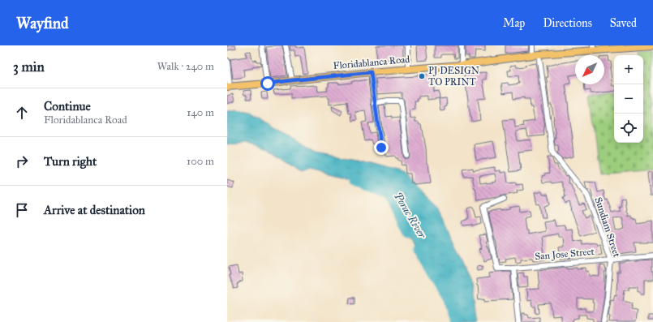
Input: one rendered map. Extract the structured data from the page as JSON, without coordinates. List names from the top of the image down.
{
  "streets": {
    "main road": ["Floridablanca Road"],
    "street": ["Sundiam Street", "San Jose Street"]
  },
  "crossings": [
    ["Floridablanca Road", "Sundiam Street"],
    ["Sundiam Street", "San Jose Street"]
  ],
  "water": ["Porac River"],
  "places": ["PJ DESIGN TO PRINT"],
  "north": "bottom left",
  "page": {
    "header": "Wayfind",
    "nav": ["Map", "Directions", "Saved"],
    "heading": ["3 min", "Walk · 240 m"],
    "map_buttons": ["+", "−"],
    "list": [
      ["Continue", "Floridablanca Road", "140 m"],
      ["Turn right", "100 m"],
      "Arrive at destination"
    ]
  }
}
